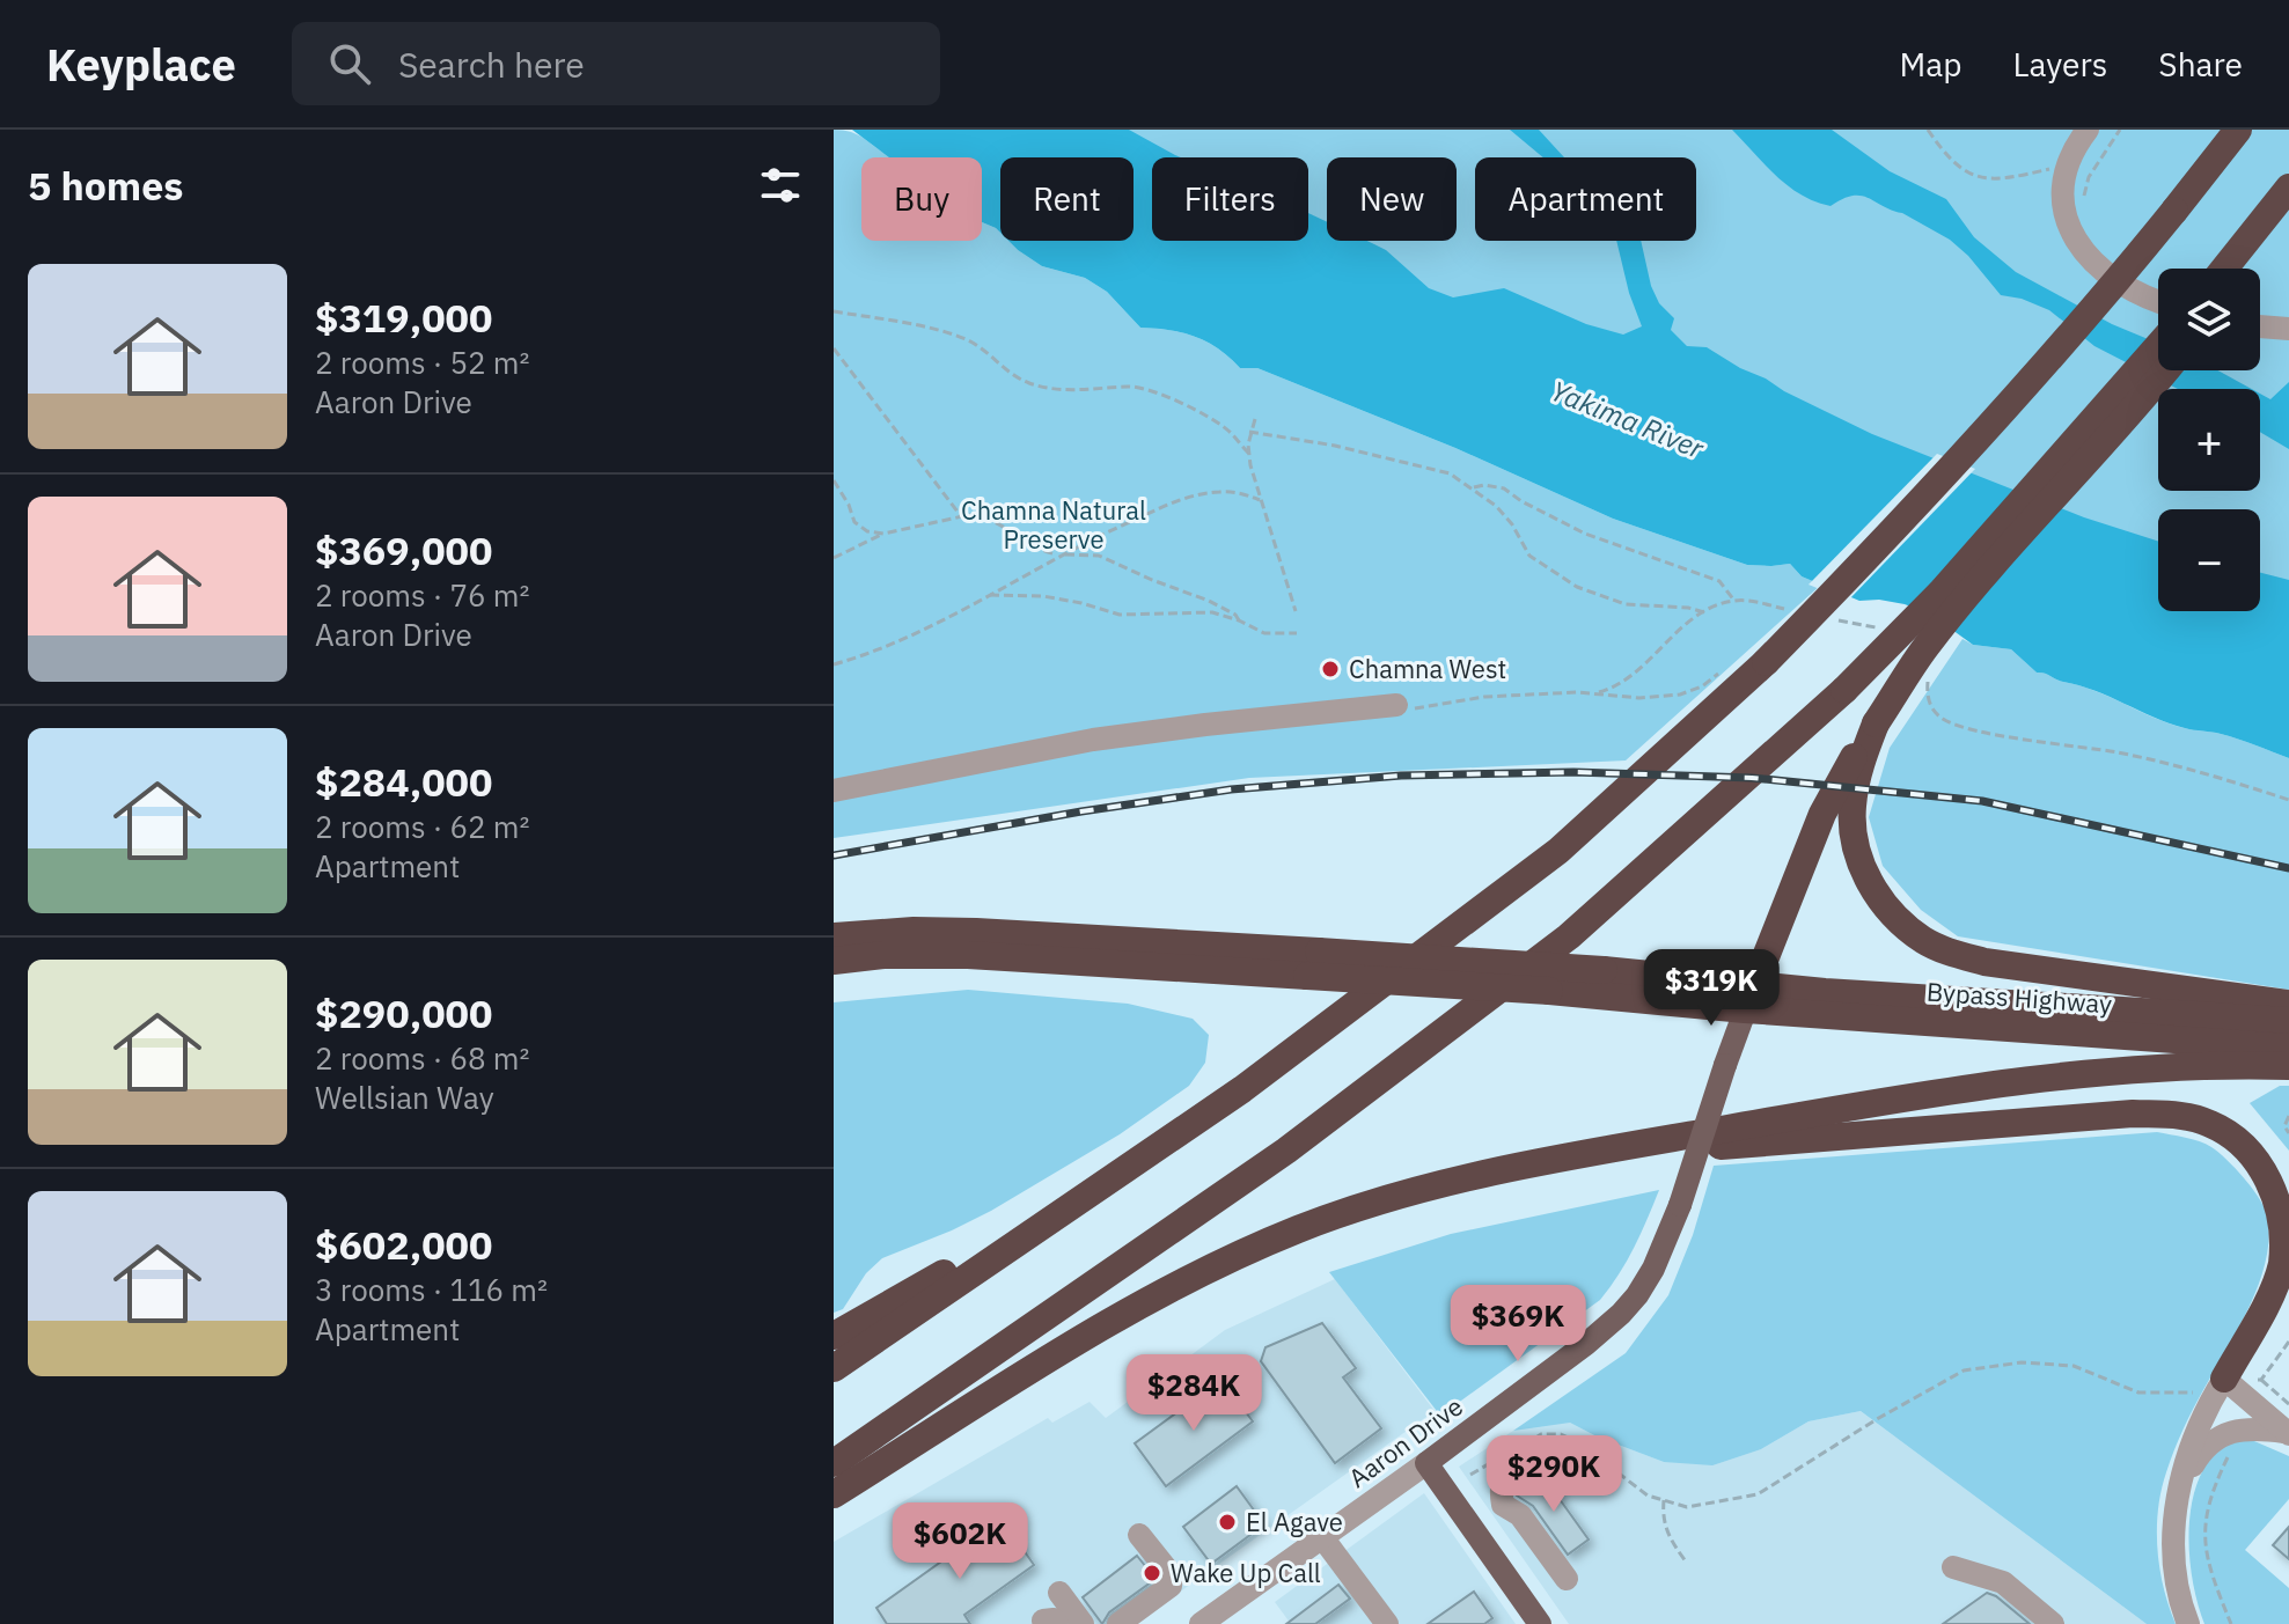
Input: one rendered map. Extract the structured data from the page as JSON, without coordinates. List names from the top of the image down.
{
  "streets": {
    "highway": ["Bypass Highway"],
    "main road": ["Aaron Drive"]
  },
  "crossings": [
    ["Bypass Highway", "Aaron Drive"]
  ],
  "water": ["Yakima River"],
  "parks": ["Chamna Natural Preserve"],
  "places": ["Chamna West", "El Agave", "Wake Up Call"],
  "page": {
    "header": "Keyplace",
    "search": "Search here",
    "nav": ["Map", "Layers", "Share"],
    "heading": "5 homes",
    "chip": [
      "Buy",
      "Rent",
      "Filters",
      "New",
      "Apartment"
    ],
    "list": [
      {
        "name": "$319,000",
        "note": "2 rooms · 52 m² · Aaron Drive"
      },
      {
        "name": "$369,000",
        "note": "2 rooms · 76 m² · Aaron Drive"
      },
      {
        "name": "$284,000",
        "note": "2 rooms · 62 m² · Apartment"
      },
      {
        "name": "$290,000",
        "note": "2 rooms · 68 m² · Wellsian Way"
      },
      {
        "name": "$602,000",
        "note": "3 rooms · 116 m² · Apartment"
      }
    ],
    "map_buttons": ["+", "−"],
    "price": [
      "$319K",
      "$369K",
      "$284K",
      "$290K",
      "$602K"
    ]
  }
}
